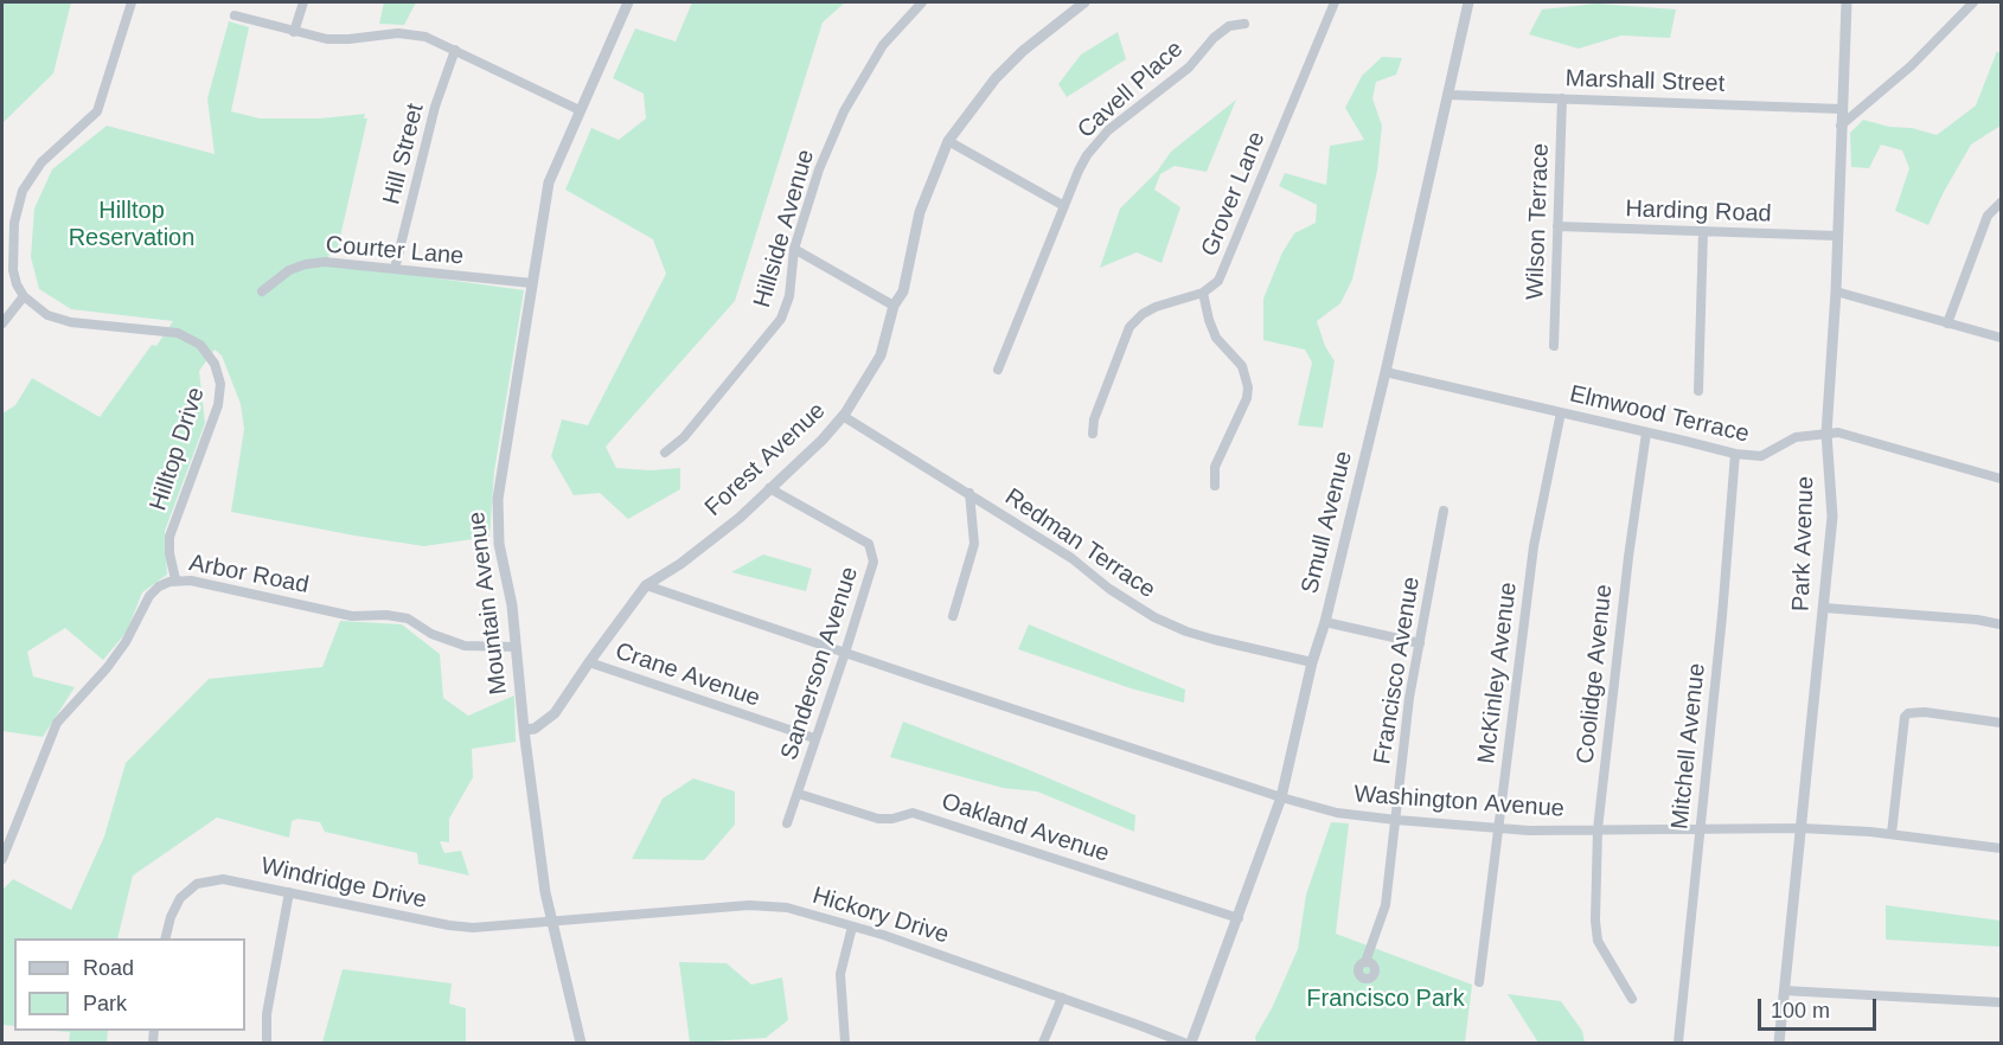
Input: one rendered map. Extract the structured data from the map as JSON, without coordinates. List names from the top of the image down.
{
  "streets": {
    "street": [
      "Marshall Street",
      "Cavell Place",
      "Hill Street",
      "Grover Lane",
      "Harding Road",
      "Wilson Terrace",
      "Hillside Avenue",
      "Courter Lane",
      "Elmwood Terrace",
      "Hilltop Drive",
      "Forest Avenue",
      "Smull Avenue",
      "Redman Terrace",
      "Park Avenue",
      "Arbor Road",
      "Mountain Avenue",
      "Sanderson Avenue",
      "Francisco Avenue",
      "McKinley Avenue",
      "Coolidge Avenue",
      "Crane Avenue",
      "Mitchell Avenue",
      "Washington Avenue",
      "Oakland Avenue",
      "Windridge Drive",
      "Hickory Drive"
    ]
  },
  "crossings": [
    ["Marshall Street", "Wilson Terrace"],
    ["Marshall Street", "Smull Avenue"],
    ["Marshall Street", "Park Avenue"],
    ["Hill Street", "Courter Lane"],
    ["Harding Road", "Wilson Terrace"],
    ["Harding Road", "Park Avenue"],
    ["Courter Lane", "Mountain Avenue"],
    ["Elmwood Terrace", "Smull Avenue"],
    ["Elmwood Terrace", "Park Avenue"],
    ["Elmwood Terrace", "McKinley Avenue"],
    ["Elmwood Terrace", "Coolidge Avenue"],
    ["Elmwood Terrace", "Mitchell Avenue"],
    ["Hilltop Drive", "Arbor Road"],
    ["Forest Avenue", "Redman Terrace"],
    ["Forest Avenue", "Mountain Avenue"],
    ["Forest Avenue", "Sanderson Avenue"],
    ["Forest Avenue", "Crane Avenue"],
    ["Forest Avenue", "Washington Avenue"],
    ["Smull Avenue", "Redman Terrace"],
    ["Smull Avenue", "Washington Avenue"],
    ["Smull Avenue", "Oakland Avenue"],
    ["Park Avenue", "Washington Avenue"],
    ["Arbor Road", "Mountain Avenue"],
    ["Mountain Avenue", "Windridge Drive"],
    ["Mountain Avenue", "Hickory Drive"],
    ["Sanderson Avenue", "Crane Avenue"],
    ["Sanderson Avenue", "Washington Avenue"],
    ["Sanderson Avenue", "Oakland Avenue"],
    ["Francisco Avenue", "Washington Avenue"],
    ["McKinley Avenue", "Washington Avenue"],
    ["Coolidge Avenue", "Washington Avenue"],
    ["Mitchell Avenue", "Washington Avenue"],
    ["Windridge Drive", "Hickory Drive"]
  ],
  "parks": ["Hilltop Reservation", "Francisco Park"],
  "legend": ["Road", "Park"],
  "scale_bar": "100 m"
}
